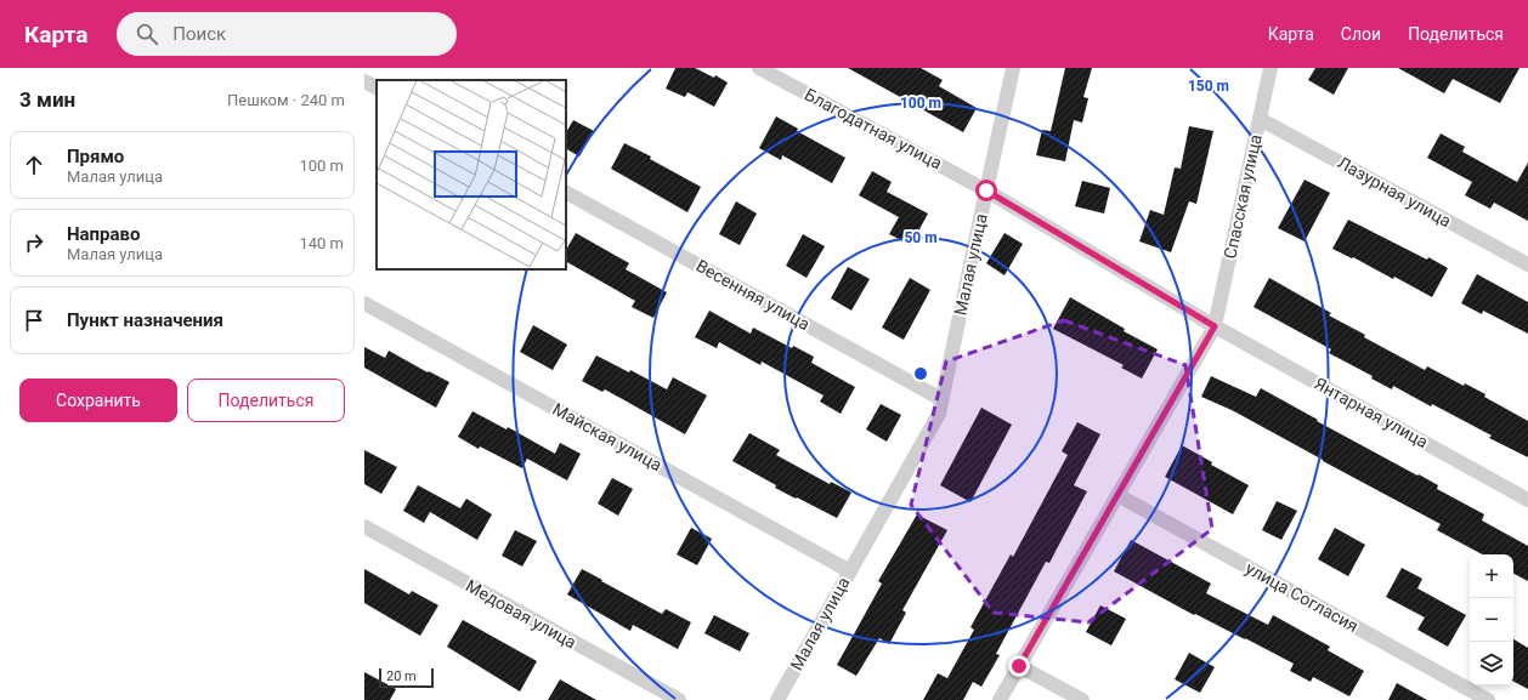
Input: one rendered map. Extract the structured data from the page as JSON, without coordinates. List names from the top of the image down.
{
  "streets": {
    "street": [
      "Благодатная улица",
      "Лазурная улица",
      "Спасская улица",
      "Малая улица",
      "Весенняя улица",
      "Янтарная улица",
      "Майская улица",
      "улица Согласия",
      "Медовая улица"
    ]
  },
  "crossings": [
    ["Благодатная улица", "Малая улица"],
    ["Лазурная улица", "Спасская улица"],
    ["Спасская улица", "Малая улица"],
    ["Спасская улица", "Янтарная улица"],
    ["Малая улица", "Весенняя улица"],
    ["Малая улица", "Янтарная улица"],
    ["Малая улица", "Майская улица"]
  ],
  "scale_bar": "20 m",
  "page": {
    "header": "Карта",
    "search": "Поиск",
    "nav": ["Карта", "Слои", "Поделиться"],
    "heading": ["3 мин", "Пешком · 240 m"],
    "list": [
      ["Прямо", "Малая улица", "100 m"],
      ["Направо", "Малая улица", "140 m"],
      "Пункт назначения"
    ],
    "buttons": ["Сохранить", "Поделиться"],
    "map_buttons": ["+", "−"],
    "scale": "20 m"
  },
  "rings": ["150 m", "100 m", "50 m"]
}
